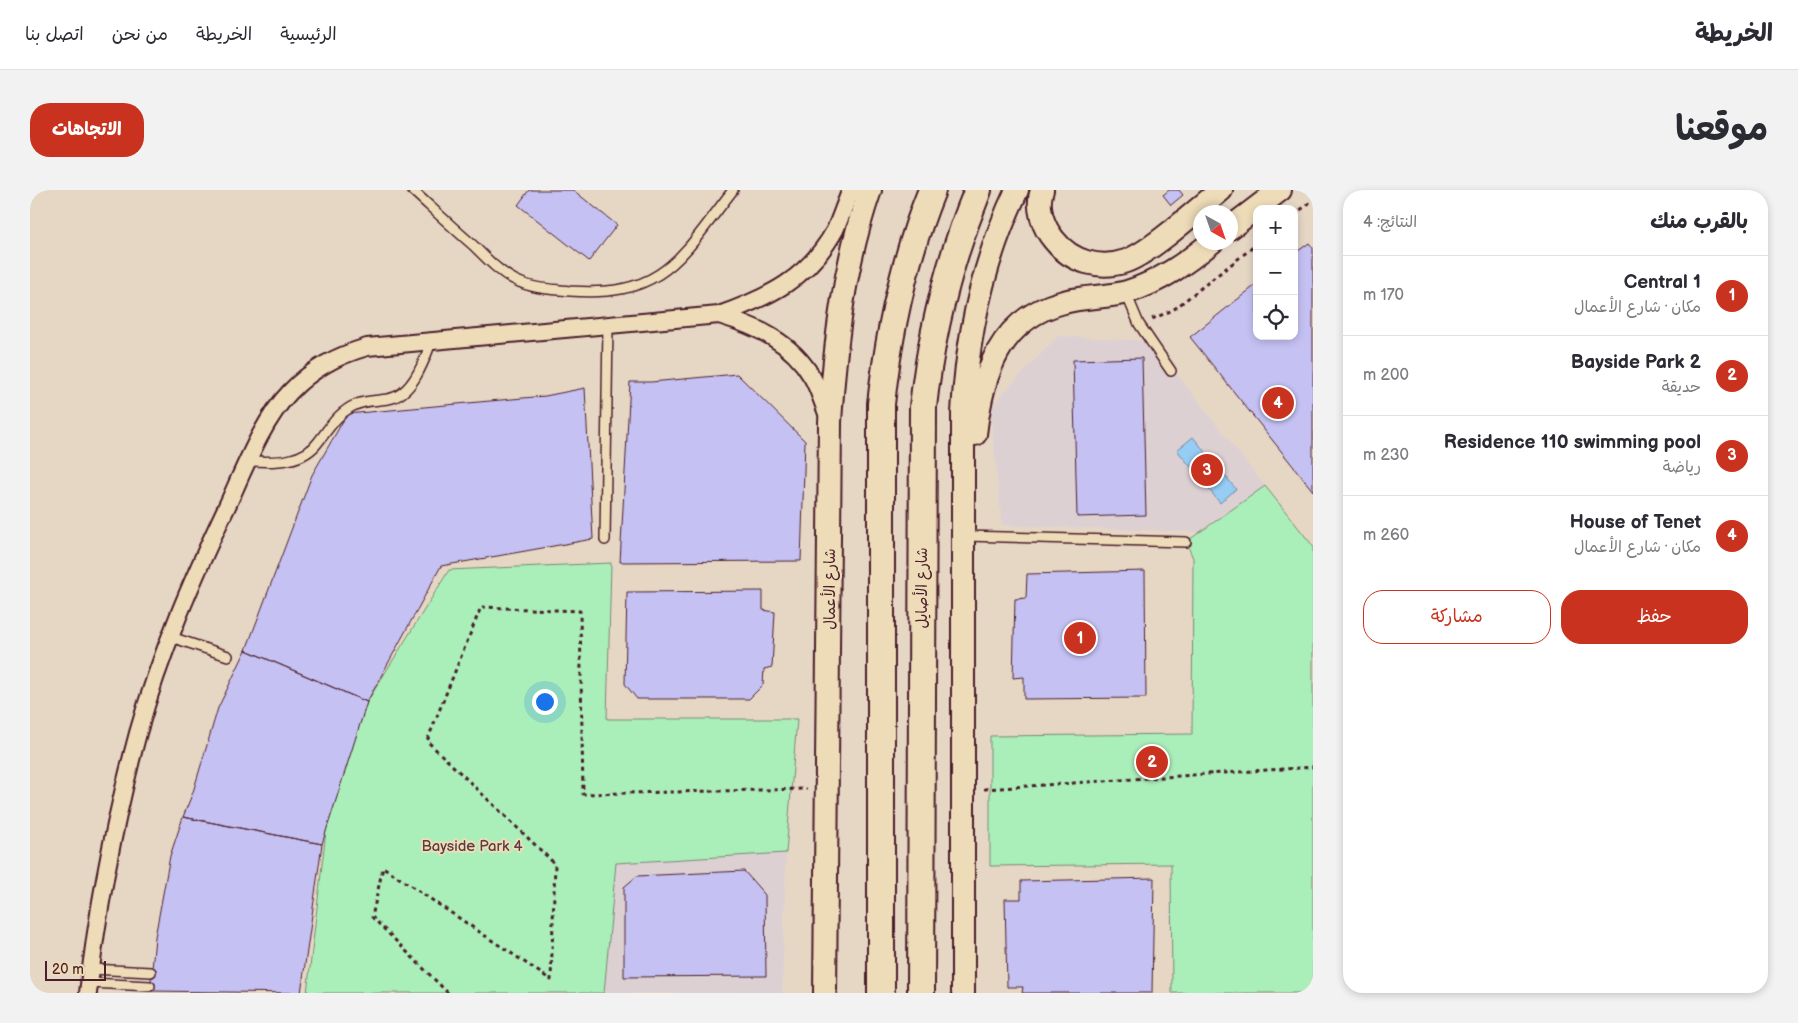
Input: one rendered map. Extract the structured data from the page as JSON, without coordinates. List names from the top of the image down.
{
  "streets": {
    "main road": ["شارع الأصايل"],
    "street": ["شارع الأعمال"]
  },
  "parks": ["Bayside Park 4"],
  "scale_bar": "20 m",
  "north": "bottom right",
  "page": {
    "header": "الخريطة",
    "nav": [
      "الرئيسية",
      "الخريطة",
      "من نحن",
      "اتصل بنا"
    ],
    "title": "موقعنا",
    "buttons": [
      "الاتجاهات",
      ["حفظ", "مشاركة"]
    ],
    "heading": ["بالقرب منك", "النتائج: 4"],
    "map_buttons": ["+", "−"],
    "list": [
      {
        "mark": "1",
        "name": "Central 1",
        "note": "مكان · شارع الأعمال",
        "value": "170 m"
      },
      {
        "mark": "2",
        "name": "Bayside Park 2",
        "note": "حديقة",
        "value": "200 m"
      },
      {
        "mark": "3",
        "name": "Residence 110 swimming pool",
        "note": "رياضة",
        "value": "230 m"
      },
      {
        "mark": "4",
        "name": "House of Tenet",
        "note": "مكان · شارع الأعمال",
        "value": "260 m"
      }
    ],
    "pins": [
      "4",
      "3",
      "1",
      "2"
    ],
    "scale": "20 m"
  }
}
